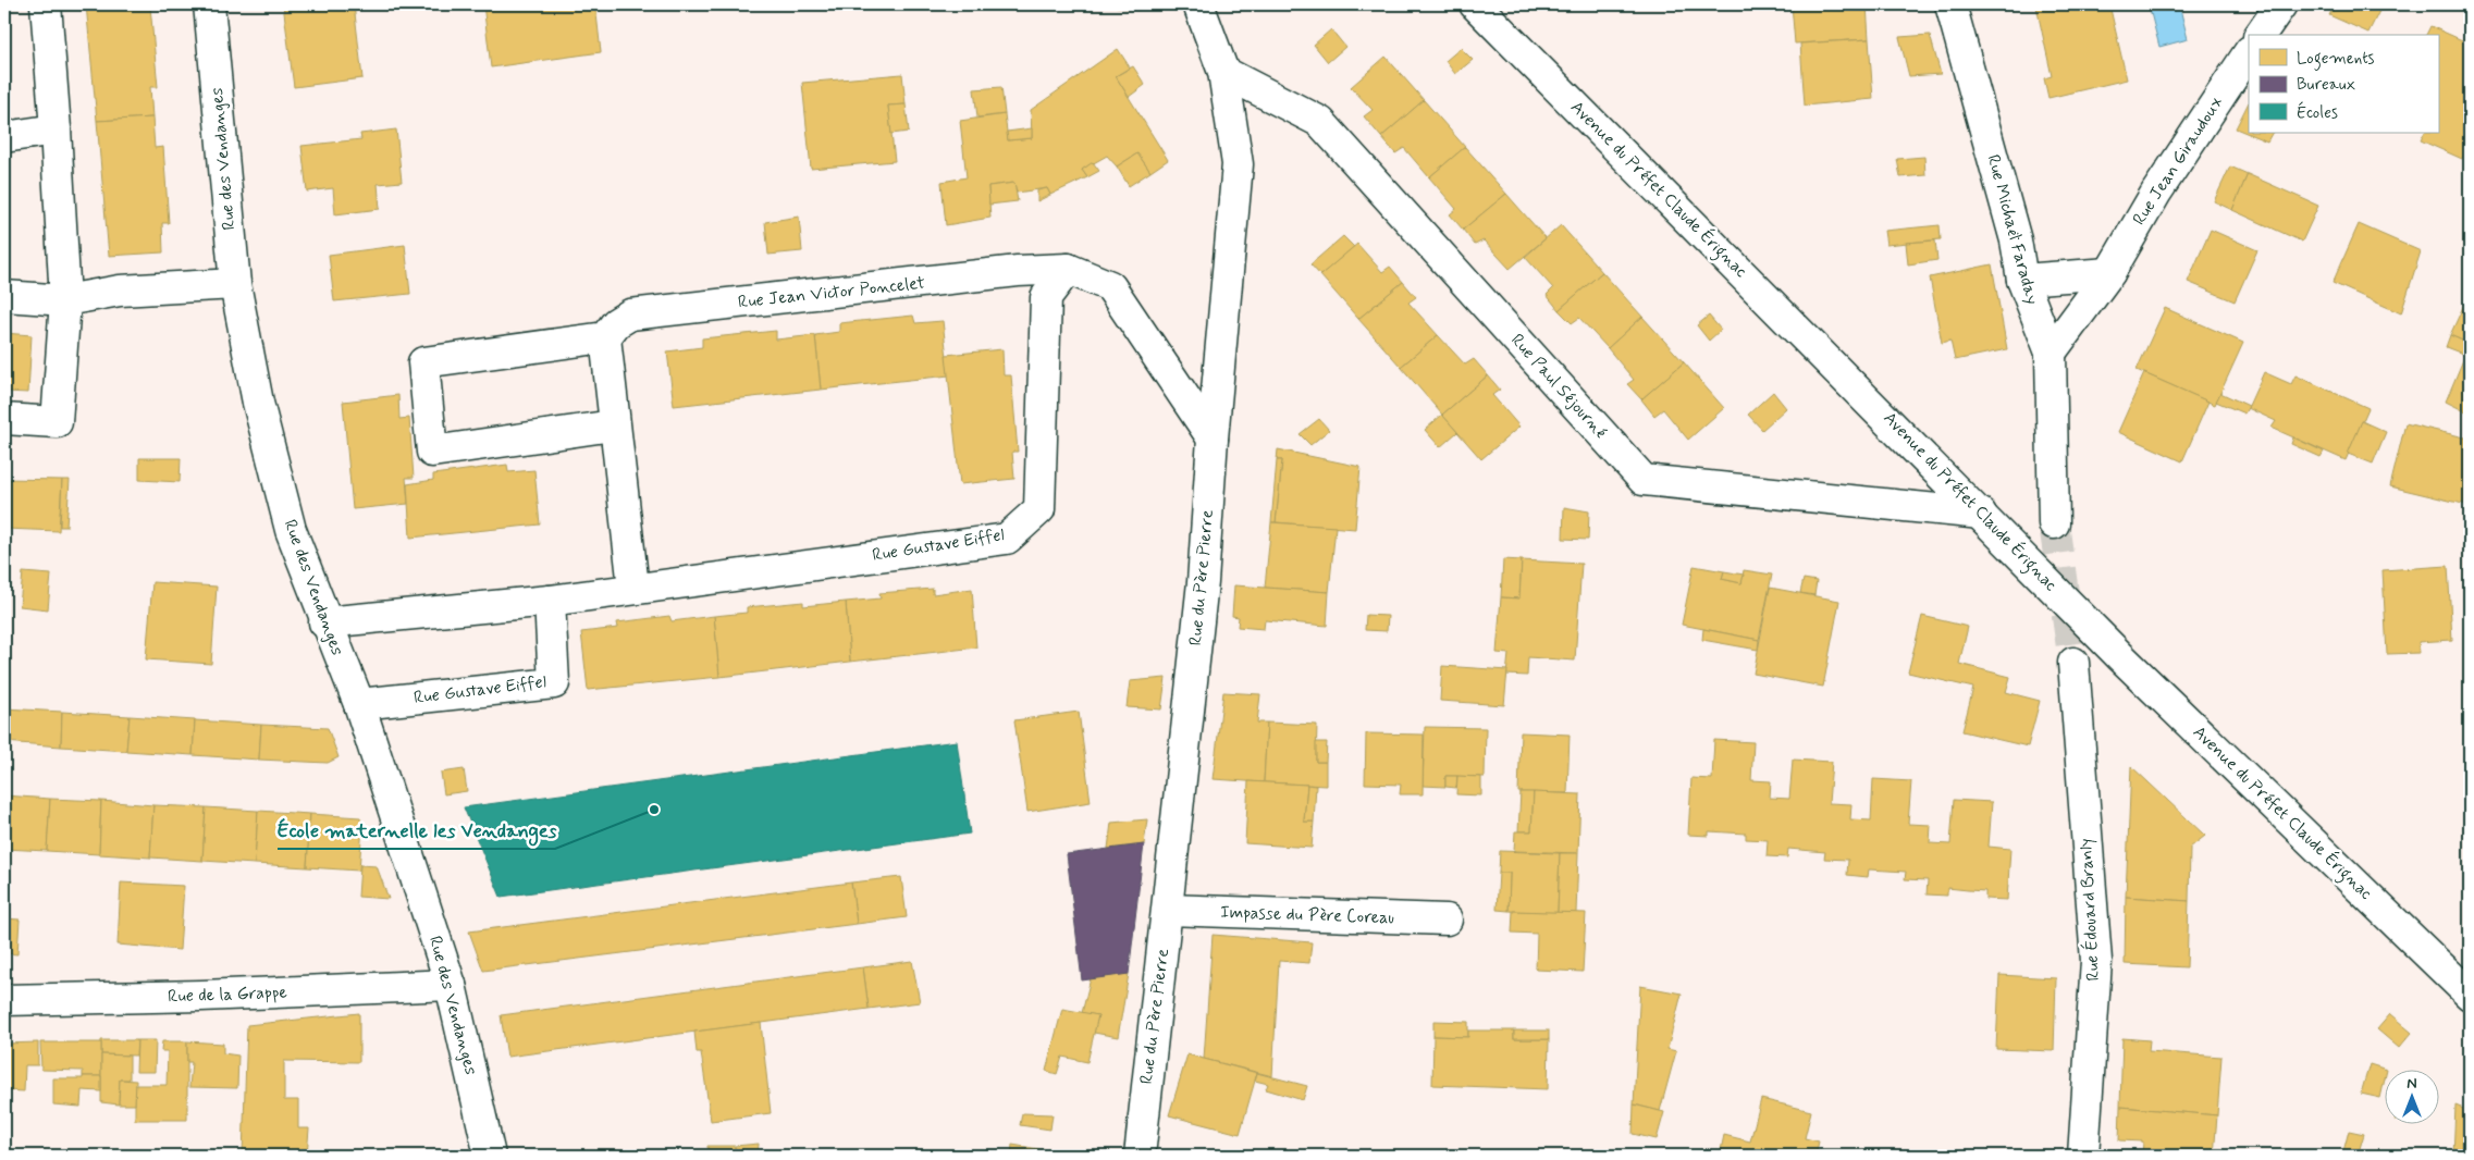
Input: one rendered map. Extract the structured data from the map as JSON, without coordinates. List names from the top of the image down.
{
  "streets": {
    "street": [
      "Rue des Vendanges",
      "Rue Jean Giraudoux",
      "Avenue du Préfet Claude Érignac",
      "Rue Michaël Faraday",
      "Rue Jean Victor Poncelet",
      "Rue Paul Séjourné",
      "Rue Gustave Eiffel",
      "Rue du Père Pierre",
      "Rue Édouard Branly",
      "Impasse du Père Coreau",
      "Rue de la Grappe"
    ]
  },
  "crossings": [
    ["Rue des Vendanges", "Rue Gustave Eiffel"],
    ["Rue des Vendanges", "Rue de la Grappe"],
    ["Rue Jean Giraudoux", "Rue Michaël Faraday"],
    ["Avenue du Préfet Claude Érignac", "Rue Paul Séjourné"],
    ["Rue Jean Victor Poncelet", "Rue Gustave Eiffel"],
    ["Rue Paul Séjourné", "Rue du Père Pierre"],
    ["Rue du Père Pierre", "Impasse du Père Coreau"]
  ],
  "places": ["École maternelle les Vendanges"],
  "legend": ["Logements", "Bureaux", "Écoles"],
  "north": "top"
}
